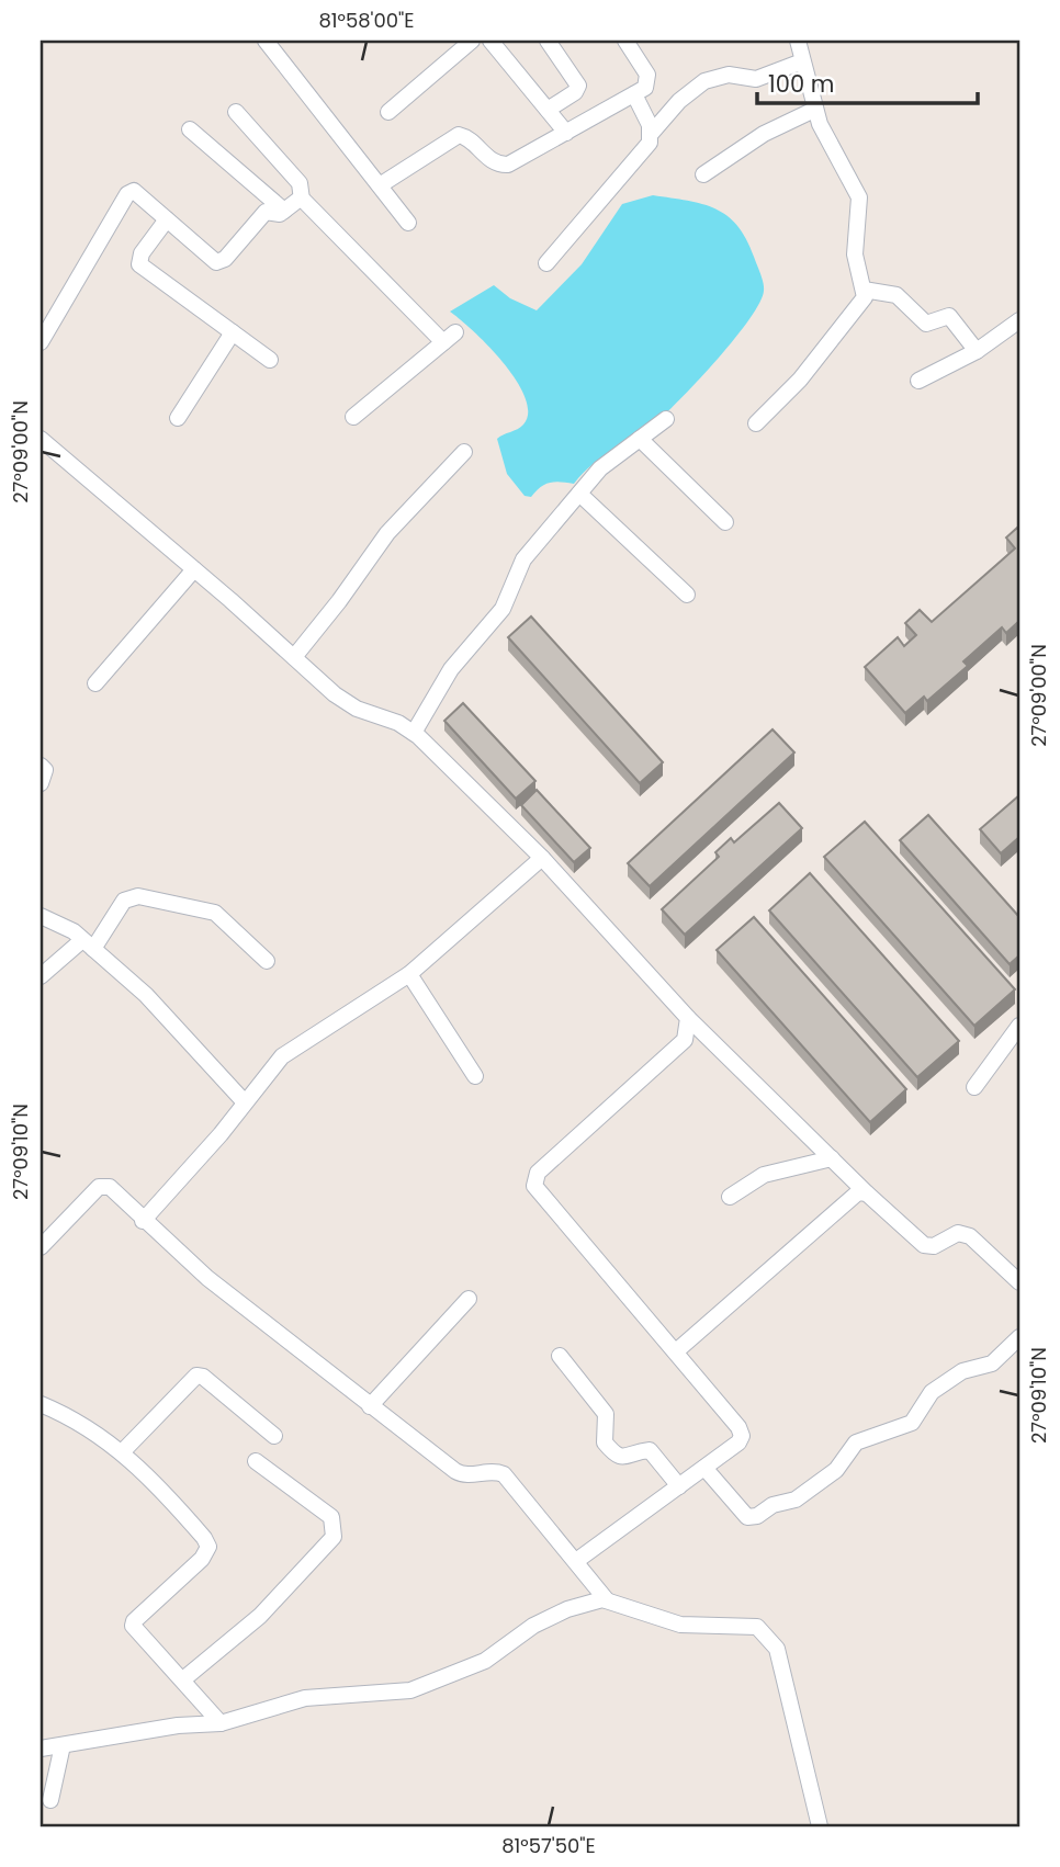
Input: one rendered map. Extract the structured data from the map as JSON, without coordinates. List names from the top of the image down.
{
  "scale_bar": "100 m",
  "coordinates": [
    "81°58'00\"E",
    "27°09'00\"N",
    "27°09'10\"N",
    "81°57'50\"E"
  ]
}
